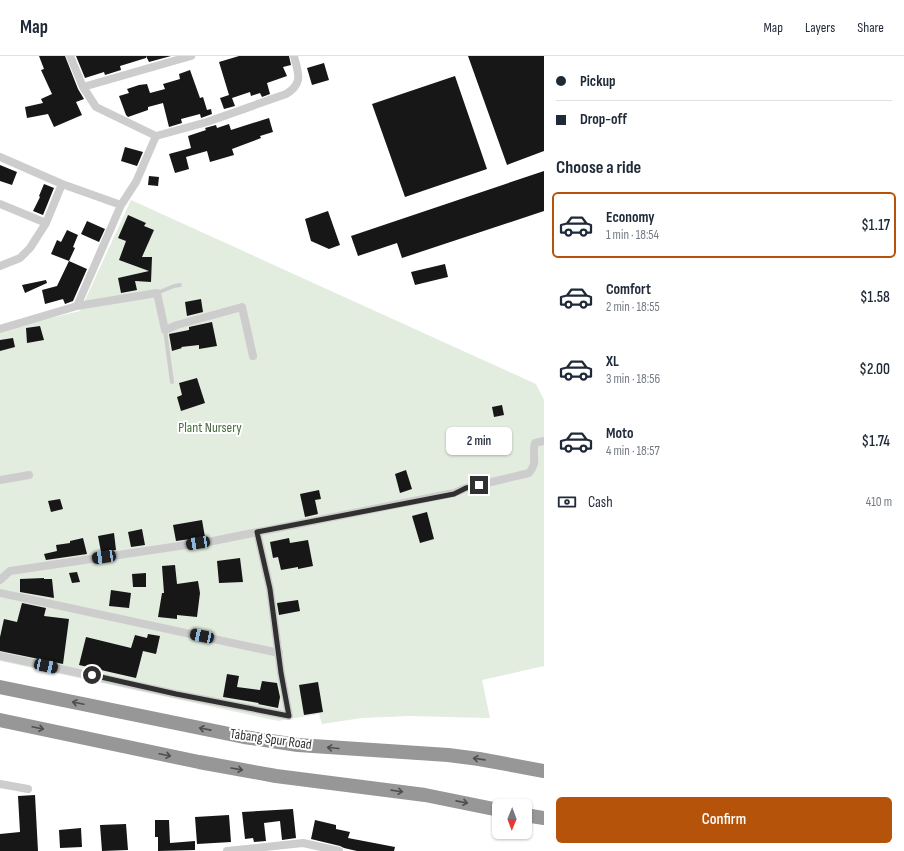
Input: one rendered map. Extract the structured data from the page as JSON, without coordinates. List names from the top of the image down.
{
  "streets": {
    "highway": ["Tabang Spur Road"]
  },
  "parks": ["Plant Nursery"],
  "north": "bottom",
  "page": {
    "header": "Map",
    "nav": ["Map", "Layers", "Share"],
    "banner": ["Pickup", "Drop-off"],
    "heading": "Choose a ride",
    "list": [
      {
        "name": "Economy",
        "note": "1 min · 18:54",
        "value": "$1.17"
      },
      {
        "name": "Comfort",
        "note": "2 min · 18:55",
        "value": "$1.58"
      },
      {
        "name": "XL",
        "note": "3 min · 18:56",
        "value": "$2.00"
      },
      {
        "name": "Moto",
        "note": "4 min · 18:57",
        "value": "$1.74"
      }
    ],
    "bubble": "2 min",
    "pay": ["Cash", "410 m"],
    "buttons": "Confirm"
  }
}
